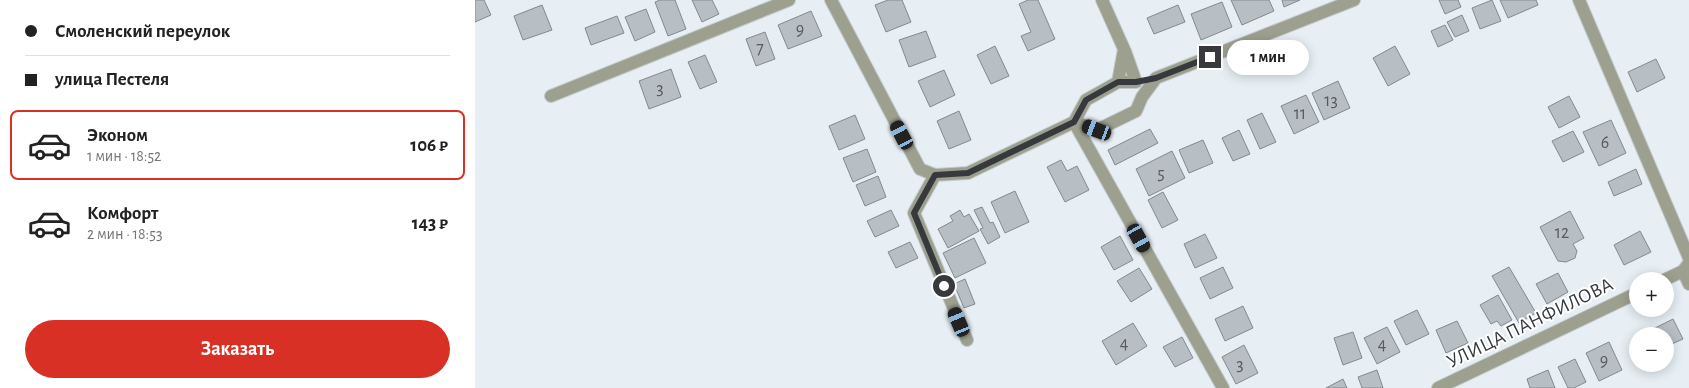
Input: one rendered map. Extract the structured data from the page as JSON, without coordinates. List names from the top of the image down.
{
  "streets": {
    "street": ["УЛИЦА ПАНФИЛОВА"]
  },
  "house_numbers": [
    "9",
    "7",
    "3",
    "13",
    "11",
    "6",
    "5",
    "12",
    "4",
    "4",
    "9",
    "3"
  ],
  "page": {
    "banner": ["Смоленский переулок", "улица Пестеля"],
    "bubble": "1 мин",
    "list": [
      {
        "name": "Эконом",
        "note": "1 мин · 18:52",
        "value": "106 ₽"
      },
      {
        "name": "Комфорт",
        "note": "2 мин · 18:53",
        "value": "143 ₽"
      }
    ],
    "map_buttons": ["+", "−"],
    "buttons": "Заказать"
  }
}
